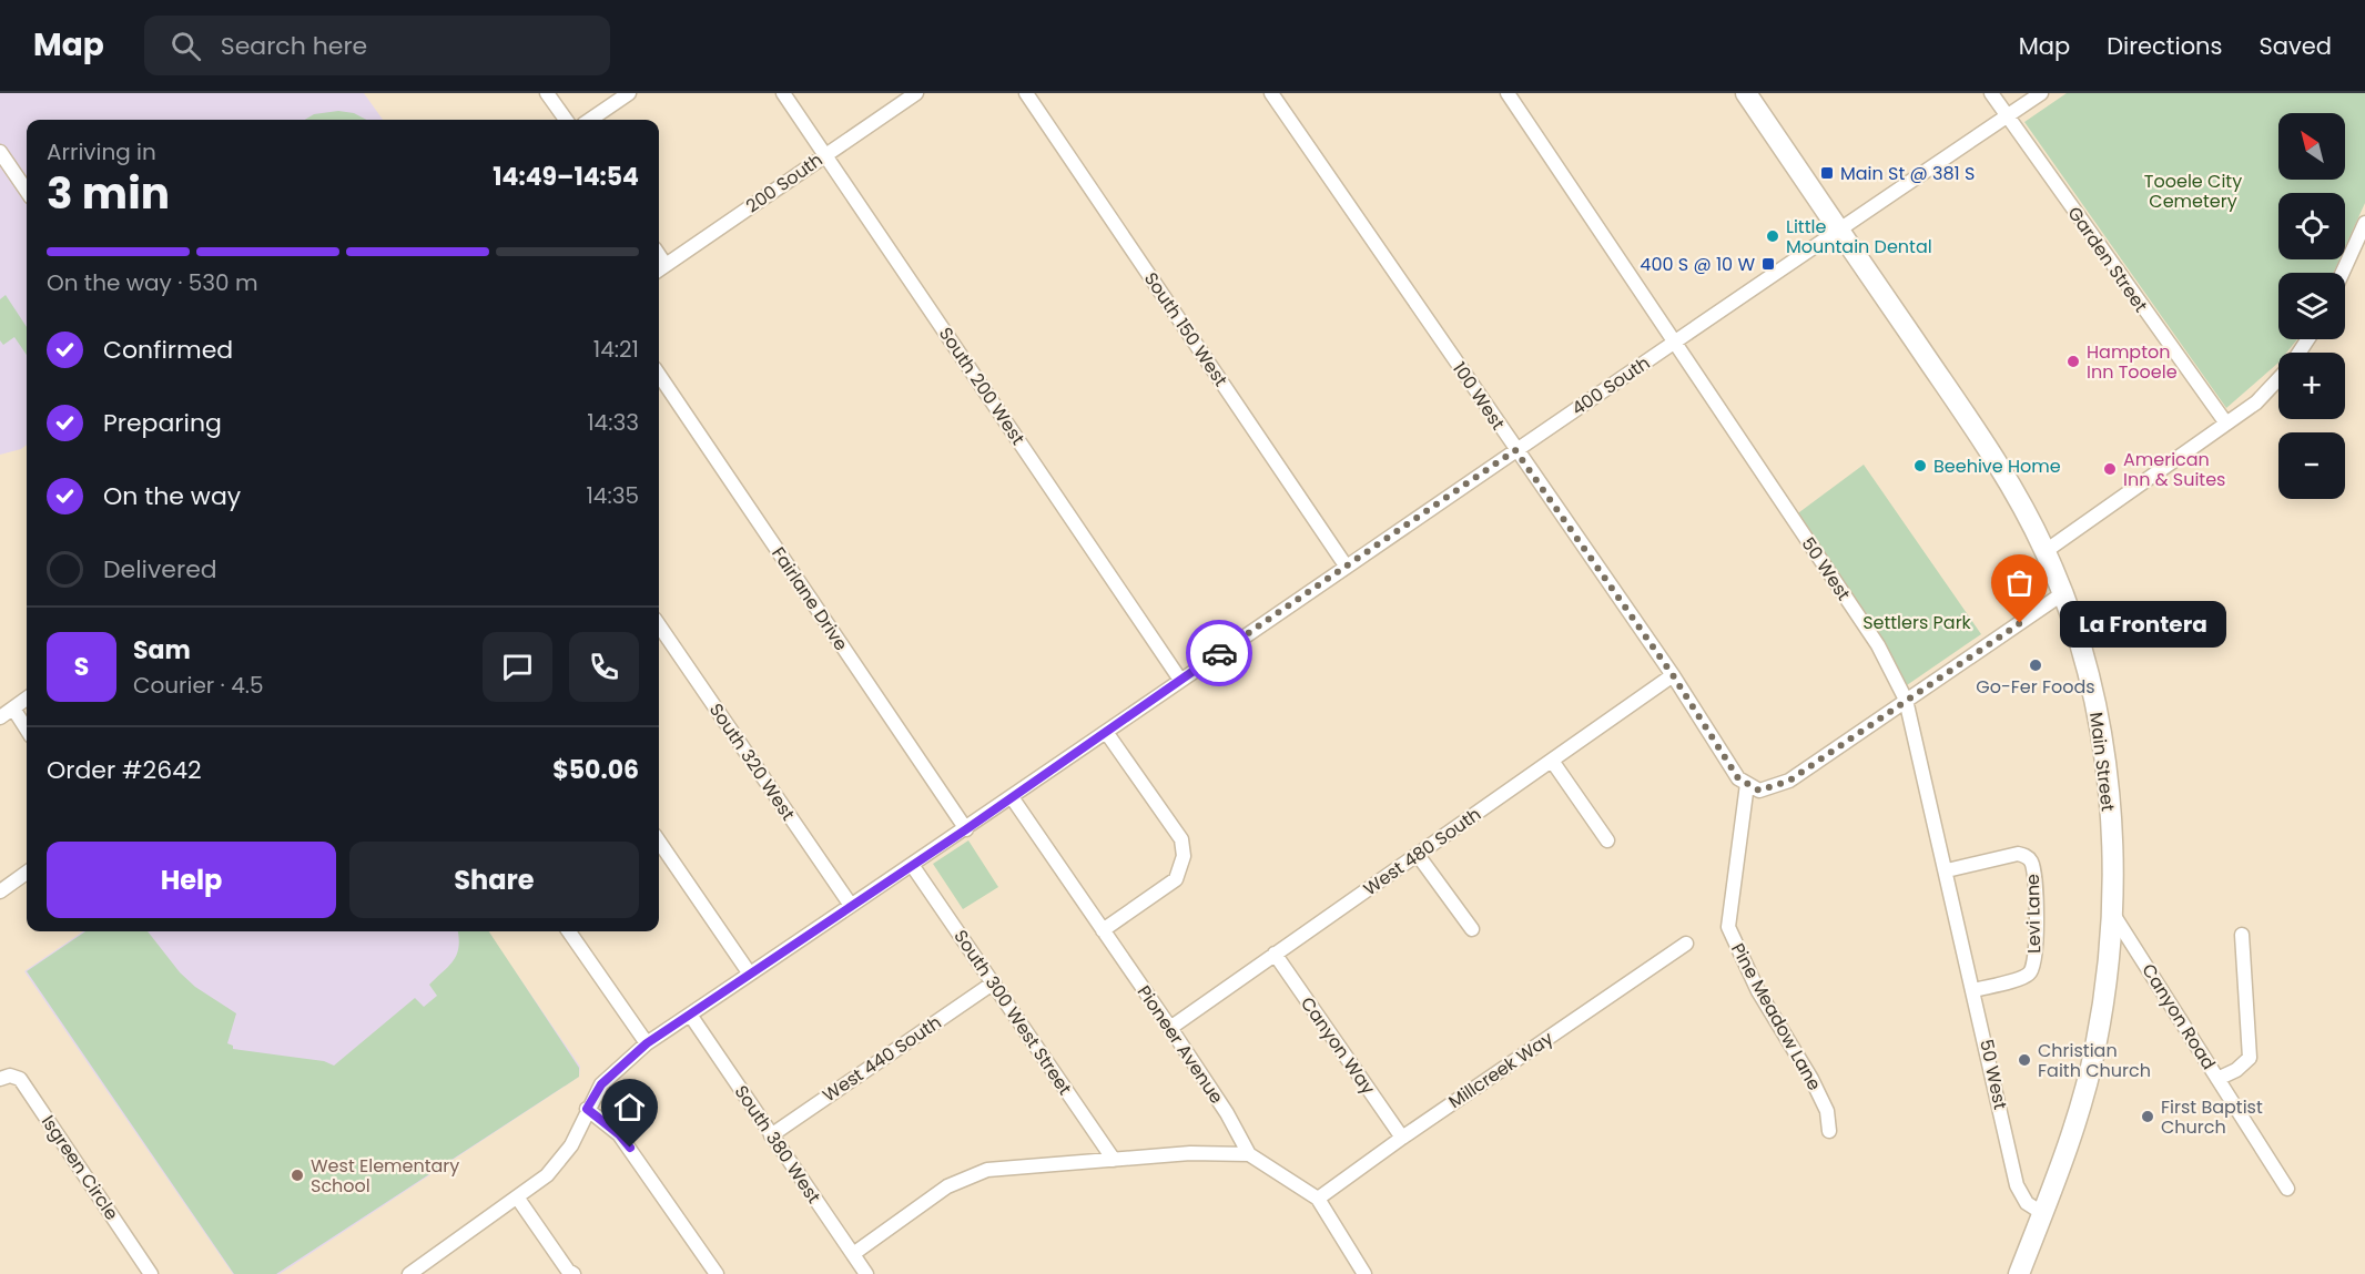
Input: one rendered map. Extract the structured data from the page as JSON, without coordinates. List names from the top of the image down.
{
  "streets": {
    "highway": ["Main Street"],
    "street": [
      "200 South",
      "Garden Street",
      "South 150 West",
      "South 200 West",
      "400 South",
      "100 West",
      "50 West",
      "Fairlane Drive",
      "South 320 West",
      "West 480 South",
      "Levi Lane",
      "South 300 West Street",
      "Pine Meadow Lane",
      "Canyon Road",
      "Pioneer Avenue",
      "Canyon Way",
      "West 440 South",
      "Millcreek Way",
      "South 380 West",
      "Isgreen Circle"
    ]
  },
  "crossings": [
    ["200 South", "South 200 West"],
    ["Garden Street", "400 South"],
    ["South 150 West", "400 South"],
    ["South 200 West", "400 South"],
    ["400 South", "100 West"],
    ["400 South", "50 West"],
    ["400 South", "Fairlane Drive"],
    ["400 South", "South 320 West"],
    ["400 South", "Main Street"],
    ["400 South", "South 300 West Street"],
    ["400 South", "Pioneer Avenue"],
    ["400 South", "South 380 West"],
    ["100 West", "West 480 South"],
    ["100 West", "Pine Meadow Lane"],
    ["50 West", "Main Street"],
    ["50 West", "Levi Lane"],
    ["Main Street", "Canyon Road"],
    ["West 480 South", "Pioneer Avenue"],
    ["West 480 South", "Canyon Way"],
    ["South 300 West Street", "West 440 South"],
    ["Pioneer Avenue", "Millcreek Way"],
    ["Canyon Way", "Millcreek Way"],
    ["West 440 South", "South 380 West"]
  ],
  "parks": ["Tooele City Cemetery", "Settlers Park"],
  "places": {
    "transit": ["Main St @ 381 S", "400 S @ 10 W"],
    "other": [
      "Little Mountain Dental",
      "Hampton Inn Tooele",
      "Beehive Home",
      "American Inn & Suites",
      "La Frontera",
      "Go-Fer Foods",
      "Christian Faith Church",
      "First Baptist Church",
      "West Elementary School"
    ]
  },
  "north": "top left",
  "page": {
    "header": "Map",
    "search": "Search here",
    "nav": ["Map", "Directions", "Saved"],
    "map_buttons": ["+", "−"],
    "heading": ["3 min", "Arriving in", "14:49–14:54"],
    "panel": [
      "Sam",
      "Courier · 4.5",
      "Order #2642",
      "$50.06"
    ],
    "bar": "On the way · 530 m",
    "list": [
      ["Confirmed", "14:21"],
      ["Preparing", "14:33"],
      ["On the way", "14:35"],
      "Delivered"
    ],
    "bubble": "La Frontera",
    "round": "S",
    "buttons": ["Help", "Share"]
  }
}
